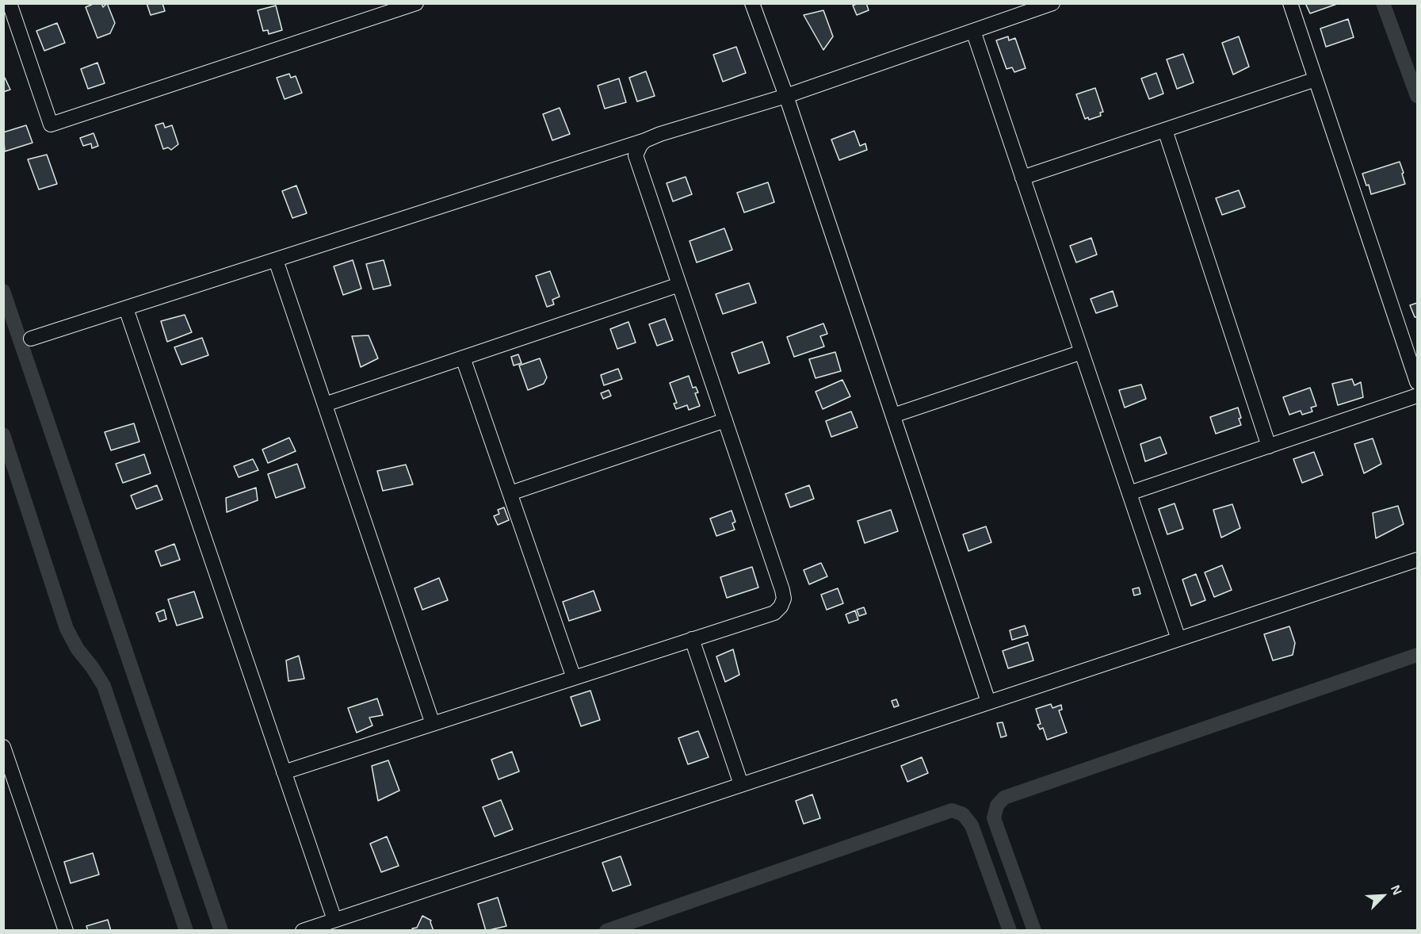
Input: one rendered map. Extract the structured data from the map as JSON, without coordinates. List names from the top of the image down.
{
  "north": "top right"
}
